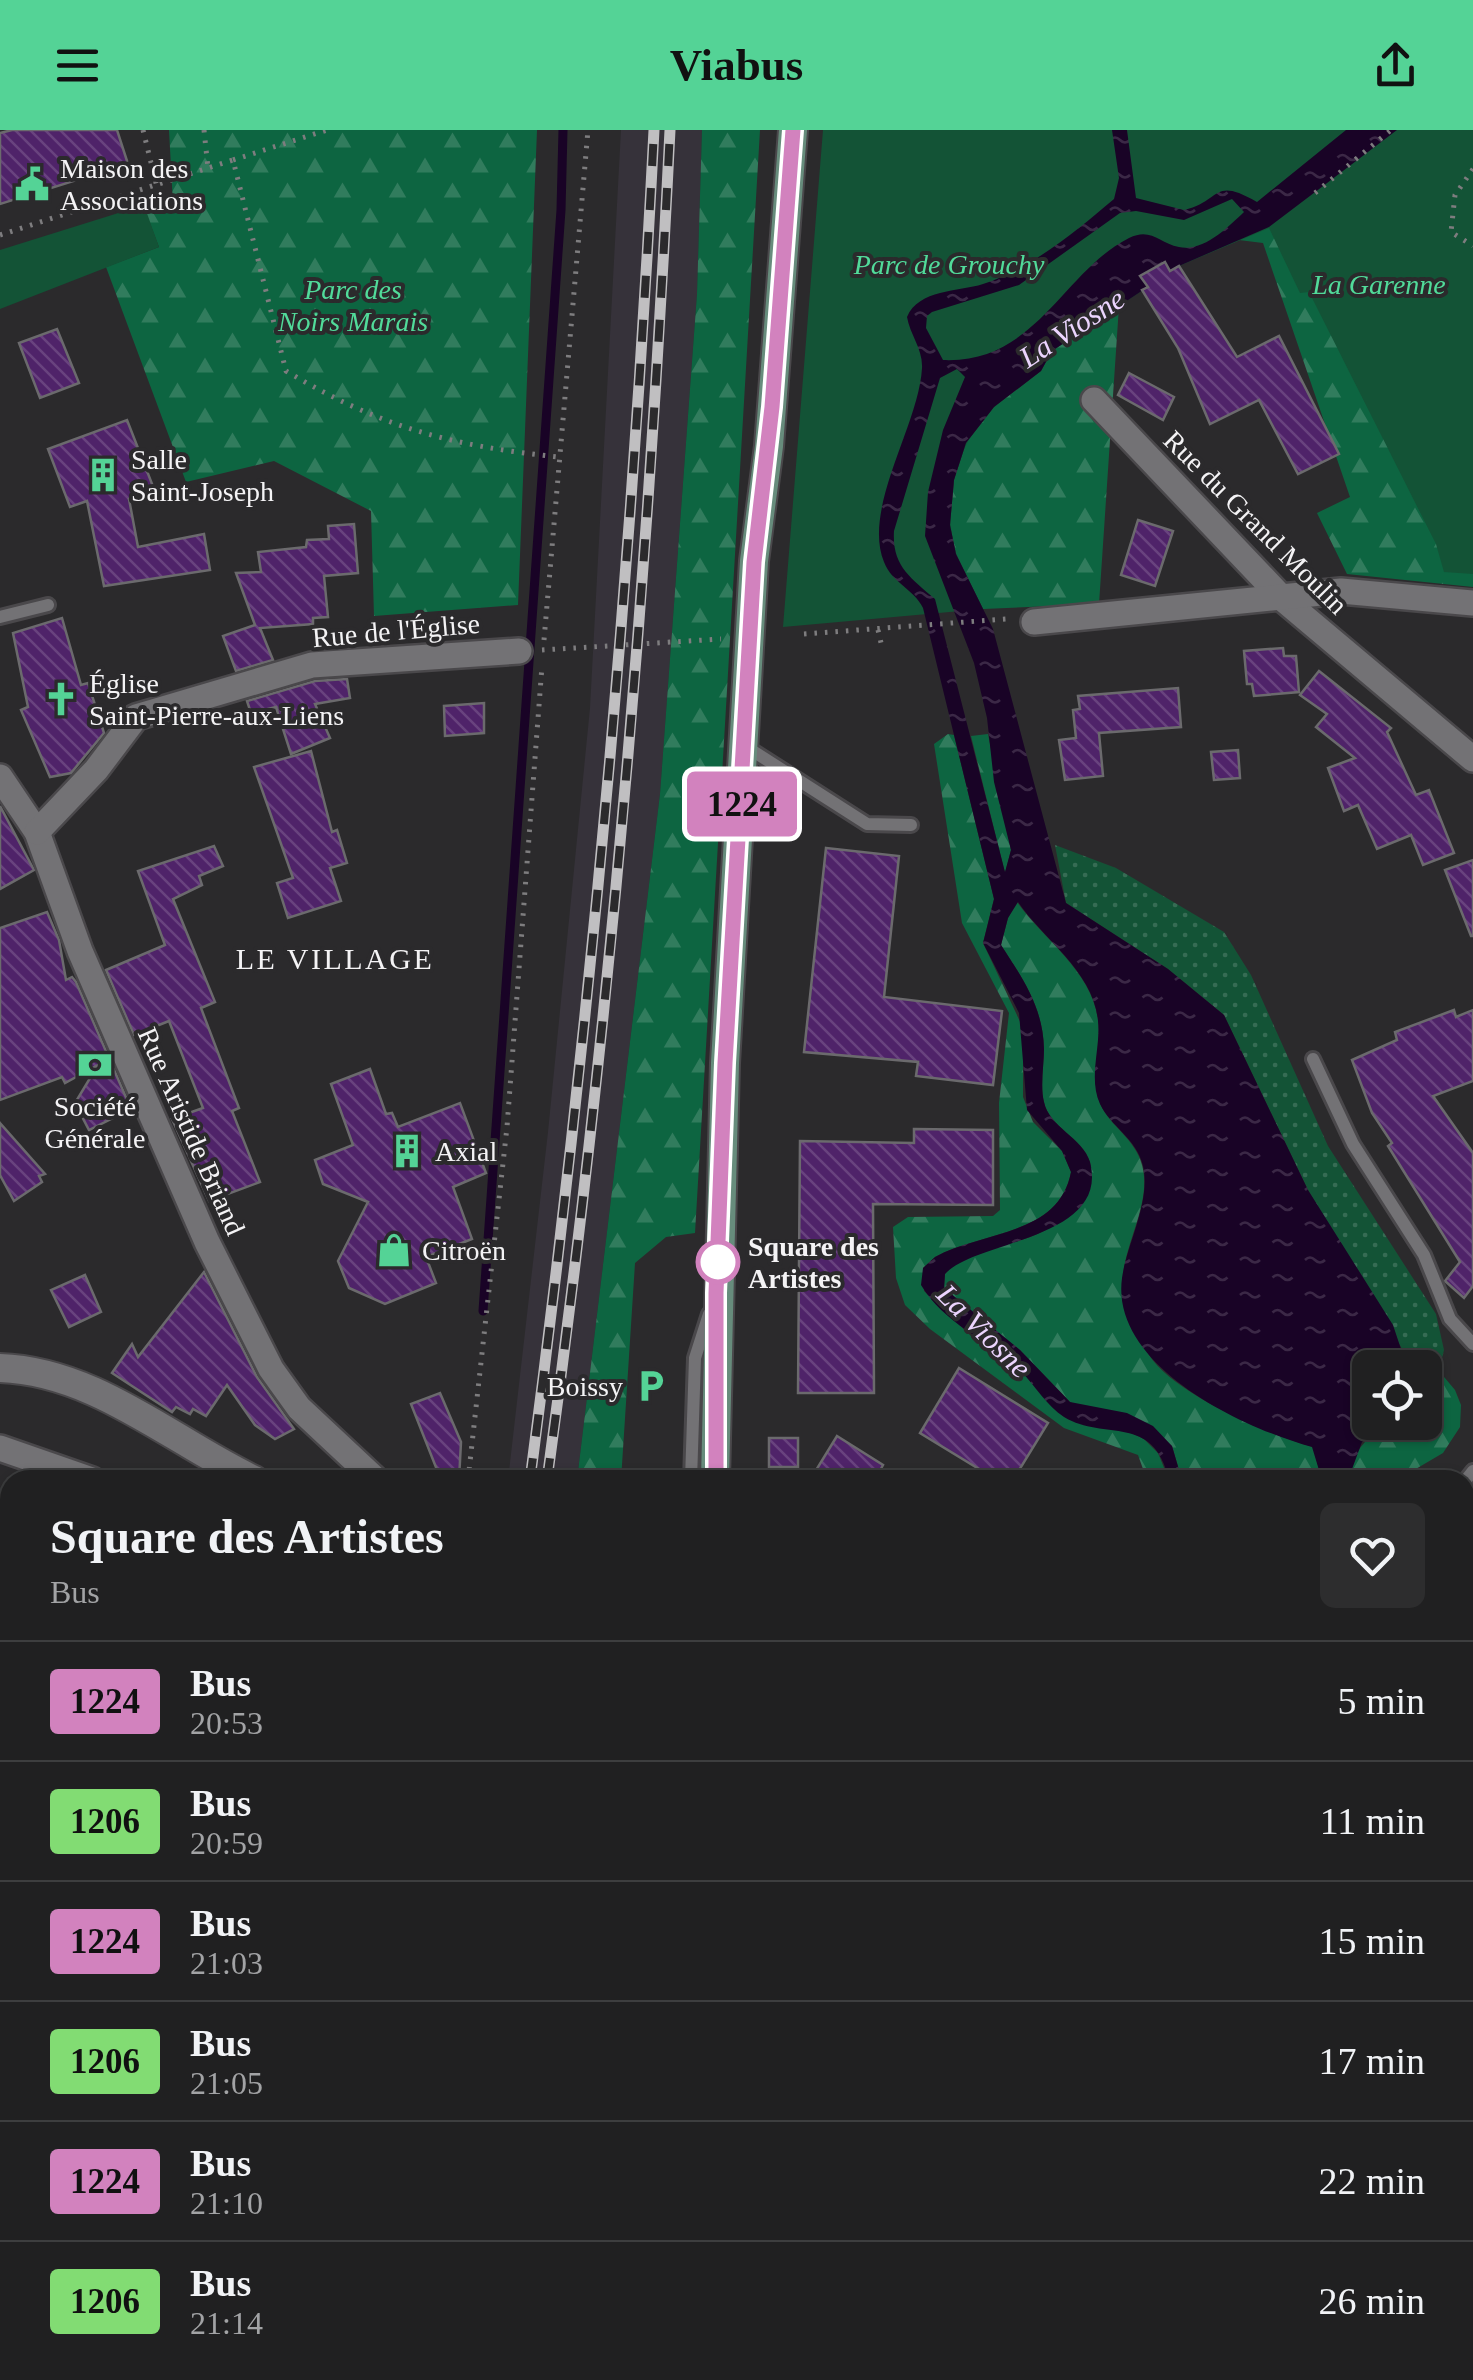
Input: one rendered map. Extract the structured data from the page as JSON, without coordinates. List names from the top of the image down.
{
  "streets": {
    "street": ["Rue du Grand Moulin", "Rue de l'Église", "Rue Aristide Briand"]
  },
  "crossings": [
    ["Rue de l'Église", "Rue Aristide Briand"]
  ],
  "districts": ["LE VILLAGE"],
  "water": ["La Viosne"],
  "parks": ["Parc de Grouchy", "La Garenne", "Parc des Noirs Marais"],
  "places": {
    "public building": ["Maison des Associations"],
    "building": ["Salle Saint-Joseph", "Axial"],
    "church": ["Église Saint-Pierre-aux-Liens"],
    "bank": ["Société Générale"],
    "shop": ["Citroën"],
    "other": ["Square des Artistes"],
    "parking": ["Boissy"]
  },
  "lines": ["bus line 1224"],
  "page": {
    "header": "Viabus",
    "on_map": "1224",
    "heading": ["Square des Artistes", "Bus"],
    "list": [
      {
        "mark": "1224",
        "name": "Bus",
        "note": "20:53",
        "value": "5 min"
      },
      {
        "mark": "1206",
        "name": "Bus",
        "note": "20:59",
        "value": "11 min"
      },
      {
        "mark": "1224",
        "name": "Bus",
        "note": "21:03",
        "value": "15 min"
      },
      {
        "mark": "1206",
        "name": "Bus",
        "note": "21:05",
        "value": "17 min"
      },
      {
        "mark": "1224",
        "name": "Bus",
        "note": "21:10",
        "value": "22 min"
      },
      {
        "mark": "1206",
        "name": "Bus",
        "note": "21:14",
        "value": "26 min"
      }
    ]
  }
}
